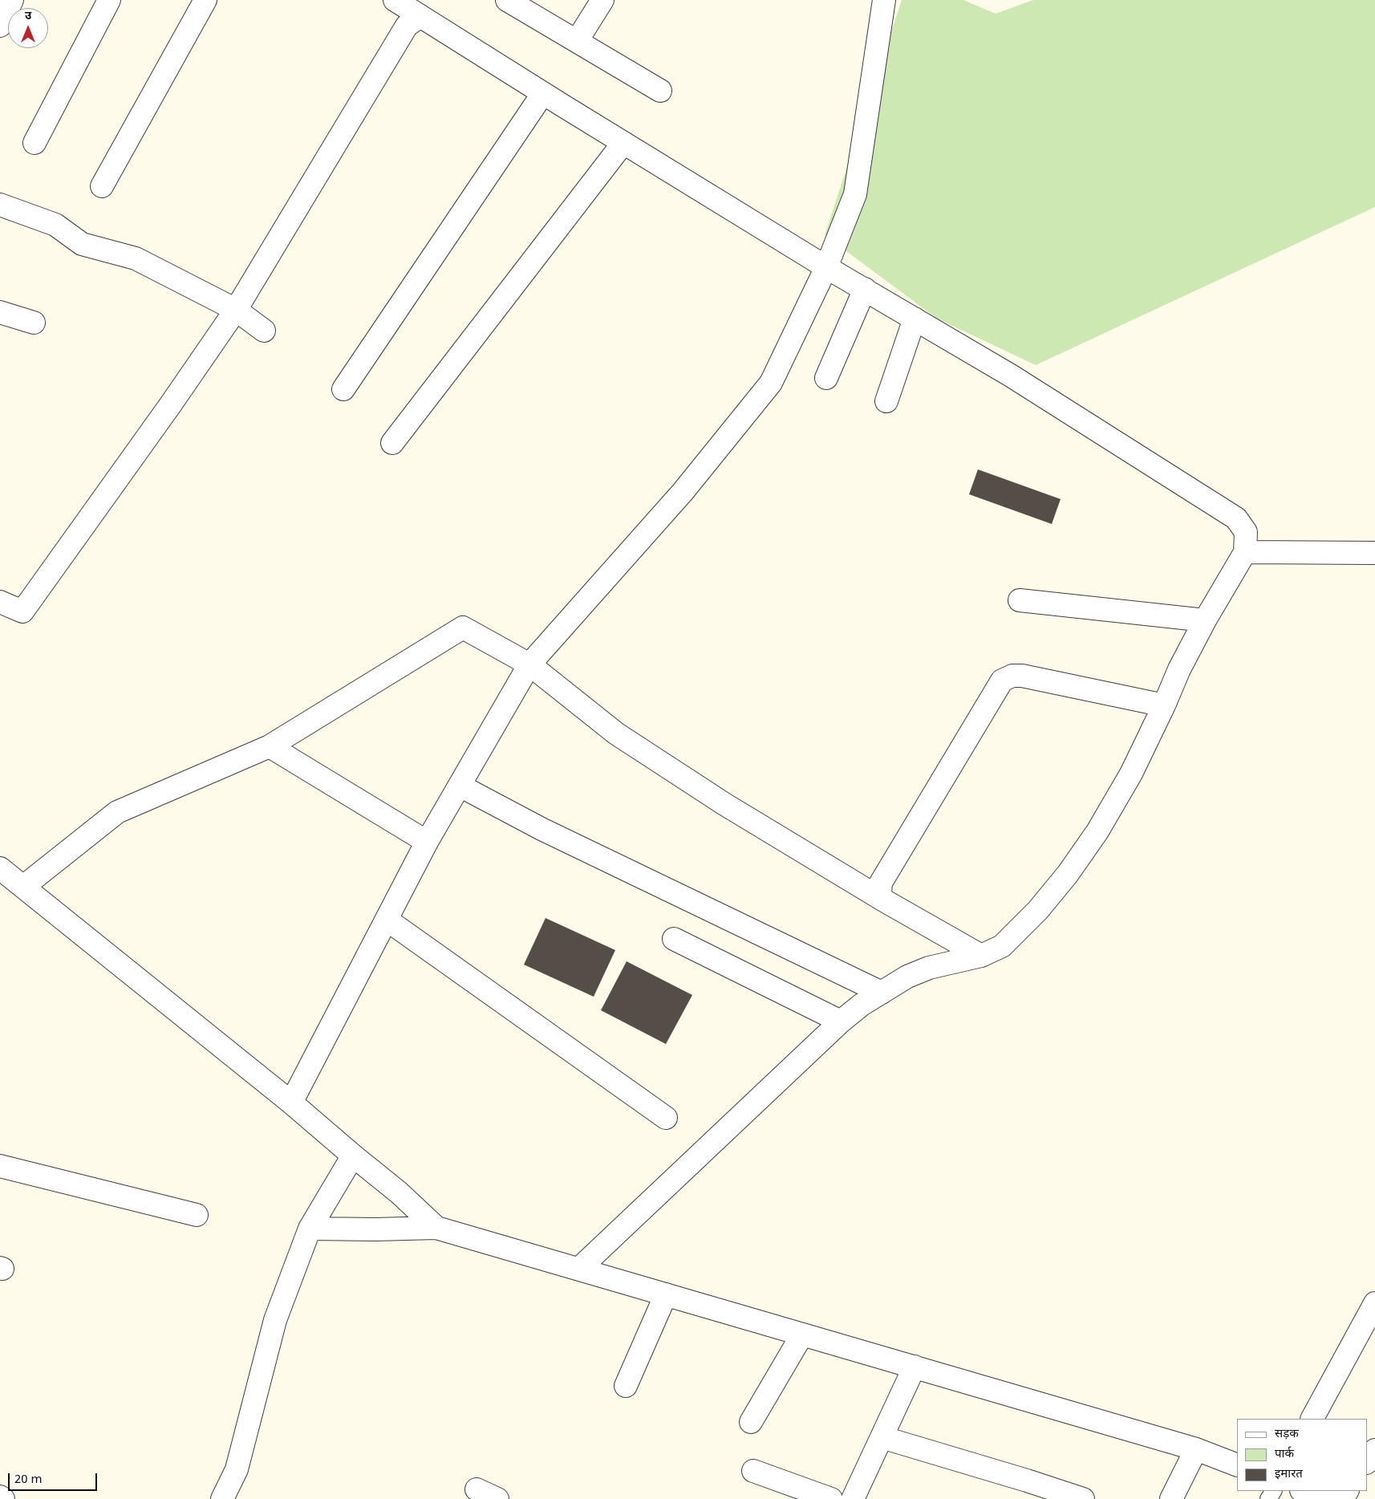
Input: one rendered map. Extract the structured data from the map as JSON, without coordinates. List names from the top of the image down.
{
  "legend": ["सड़क", "पार्क", "इमारत"],
  "scale_bar": "20 m",
  "north": "top"
}
